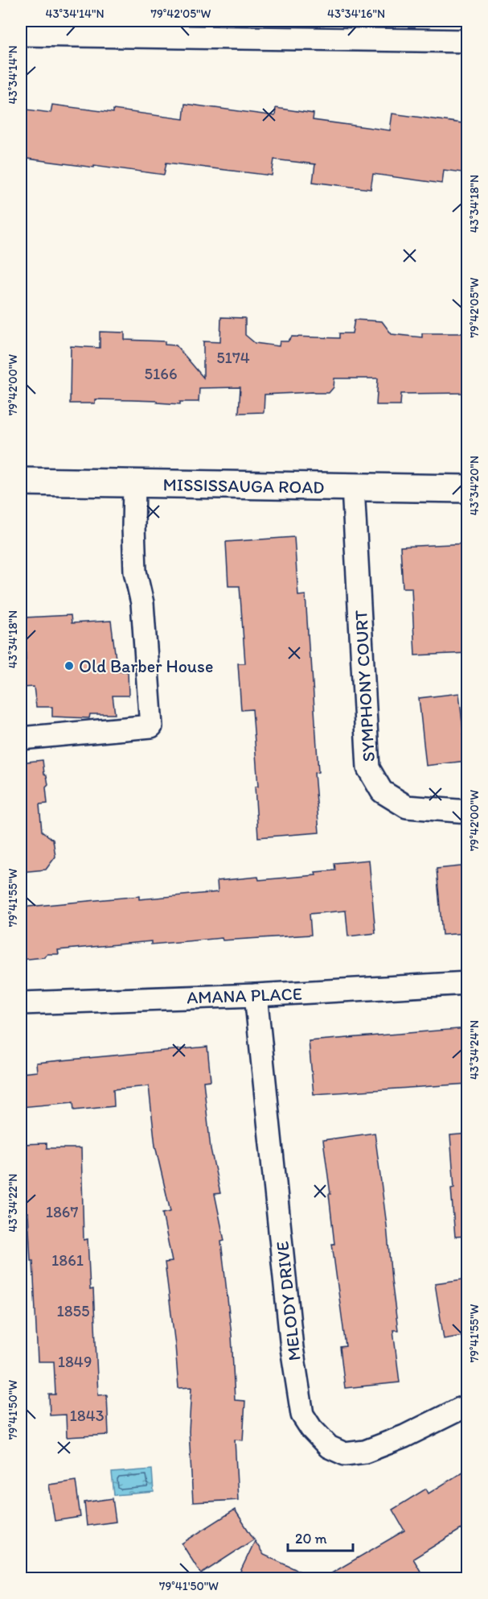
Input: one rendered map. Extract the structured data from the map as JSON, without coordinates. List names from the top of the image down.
{
  "streets": {
    "main road": ["MISSISSAUGA ROAD"],
    "street": ["SYMPHONY COURT", "AMANA PLACE", "MELODY DRIVE"]
  },
  "crossings": [
    ["MISSISSAUGA ROAD", "SYMPHONY COURT"],
    ["AMANA PLACE", "MELODY DRIVE"]
  ],
  "places": ["Old Barber House"],
  "house_numbers": [
    "5174",
    "5166",
    "1867",
    "1861",
    "1855",
    "1849",
    "1843"
  ],
  "scale_bar": "20 m",
  "coordinates": [
    "43°34'14\"N",
    "79°42'05\"W",
    "43°34'16\"N",
    "43°34'18\"N",
    "79°42'00\"W",
    "43°34'20\"N",
    "79°41'55\"W",
    "43°34'24\"N",
    "43°34'22\"N",
    "79°41'50\"W"
  ]
}
